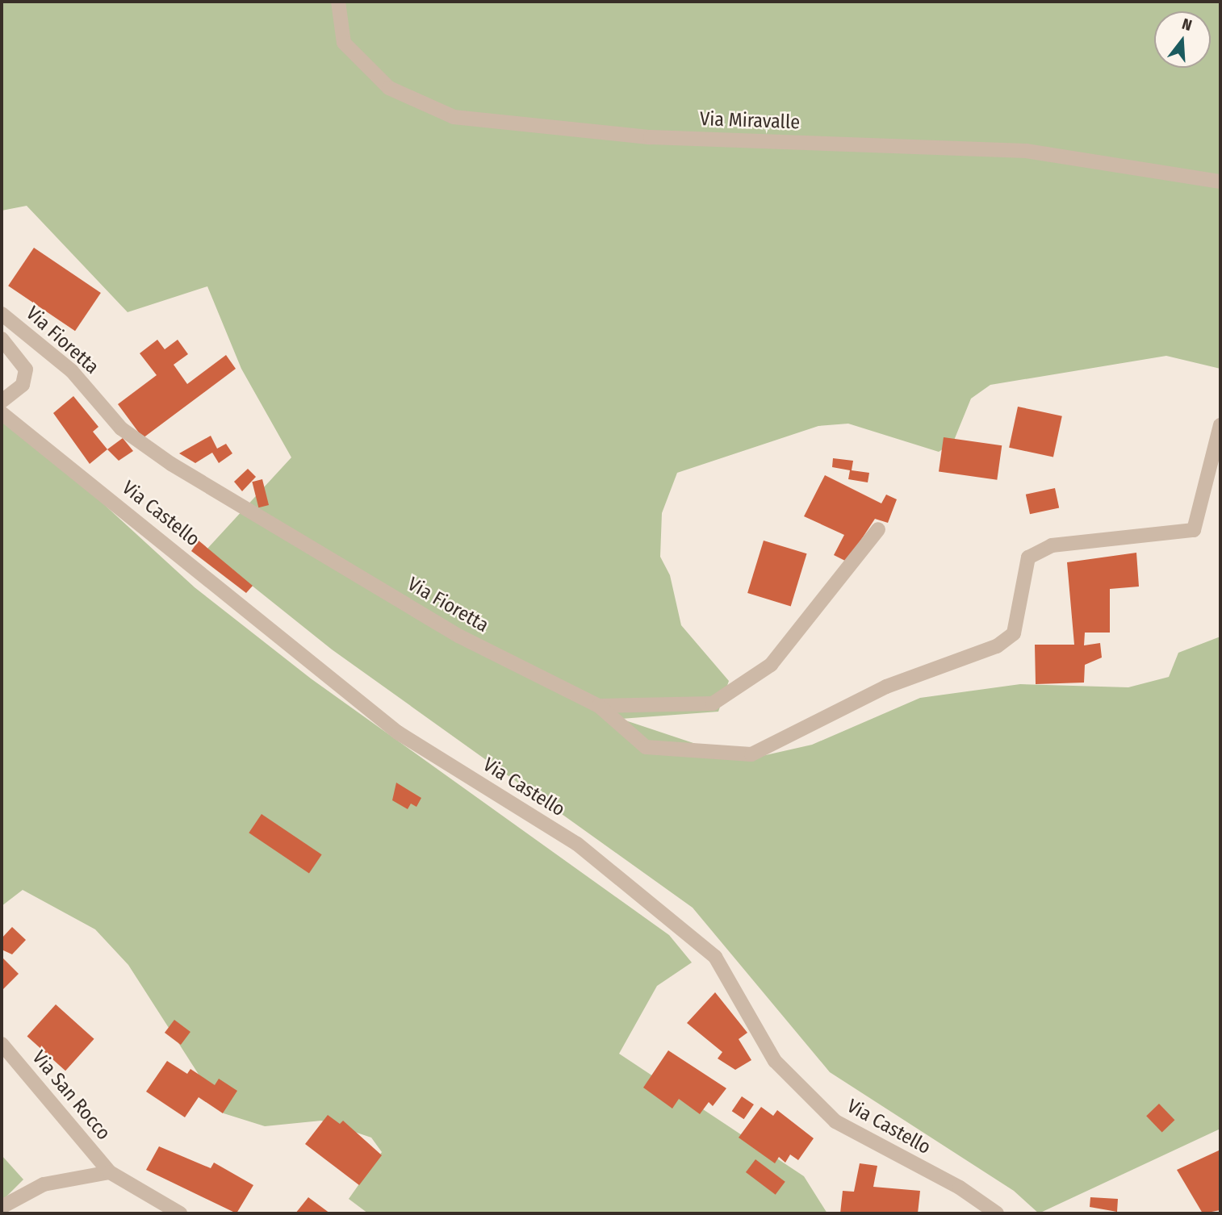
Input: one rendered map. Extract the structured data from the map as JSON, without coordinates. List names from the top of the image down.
{
  "streets": {
    "street": [
      "Via Miravalle",
      "Via Fioretta",
      "Via Castello",
      "Via San Rocco"
    ]
  },
  "north": "top"
}
